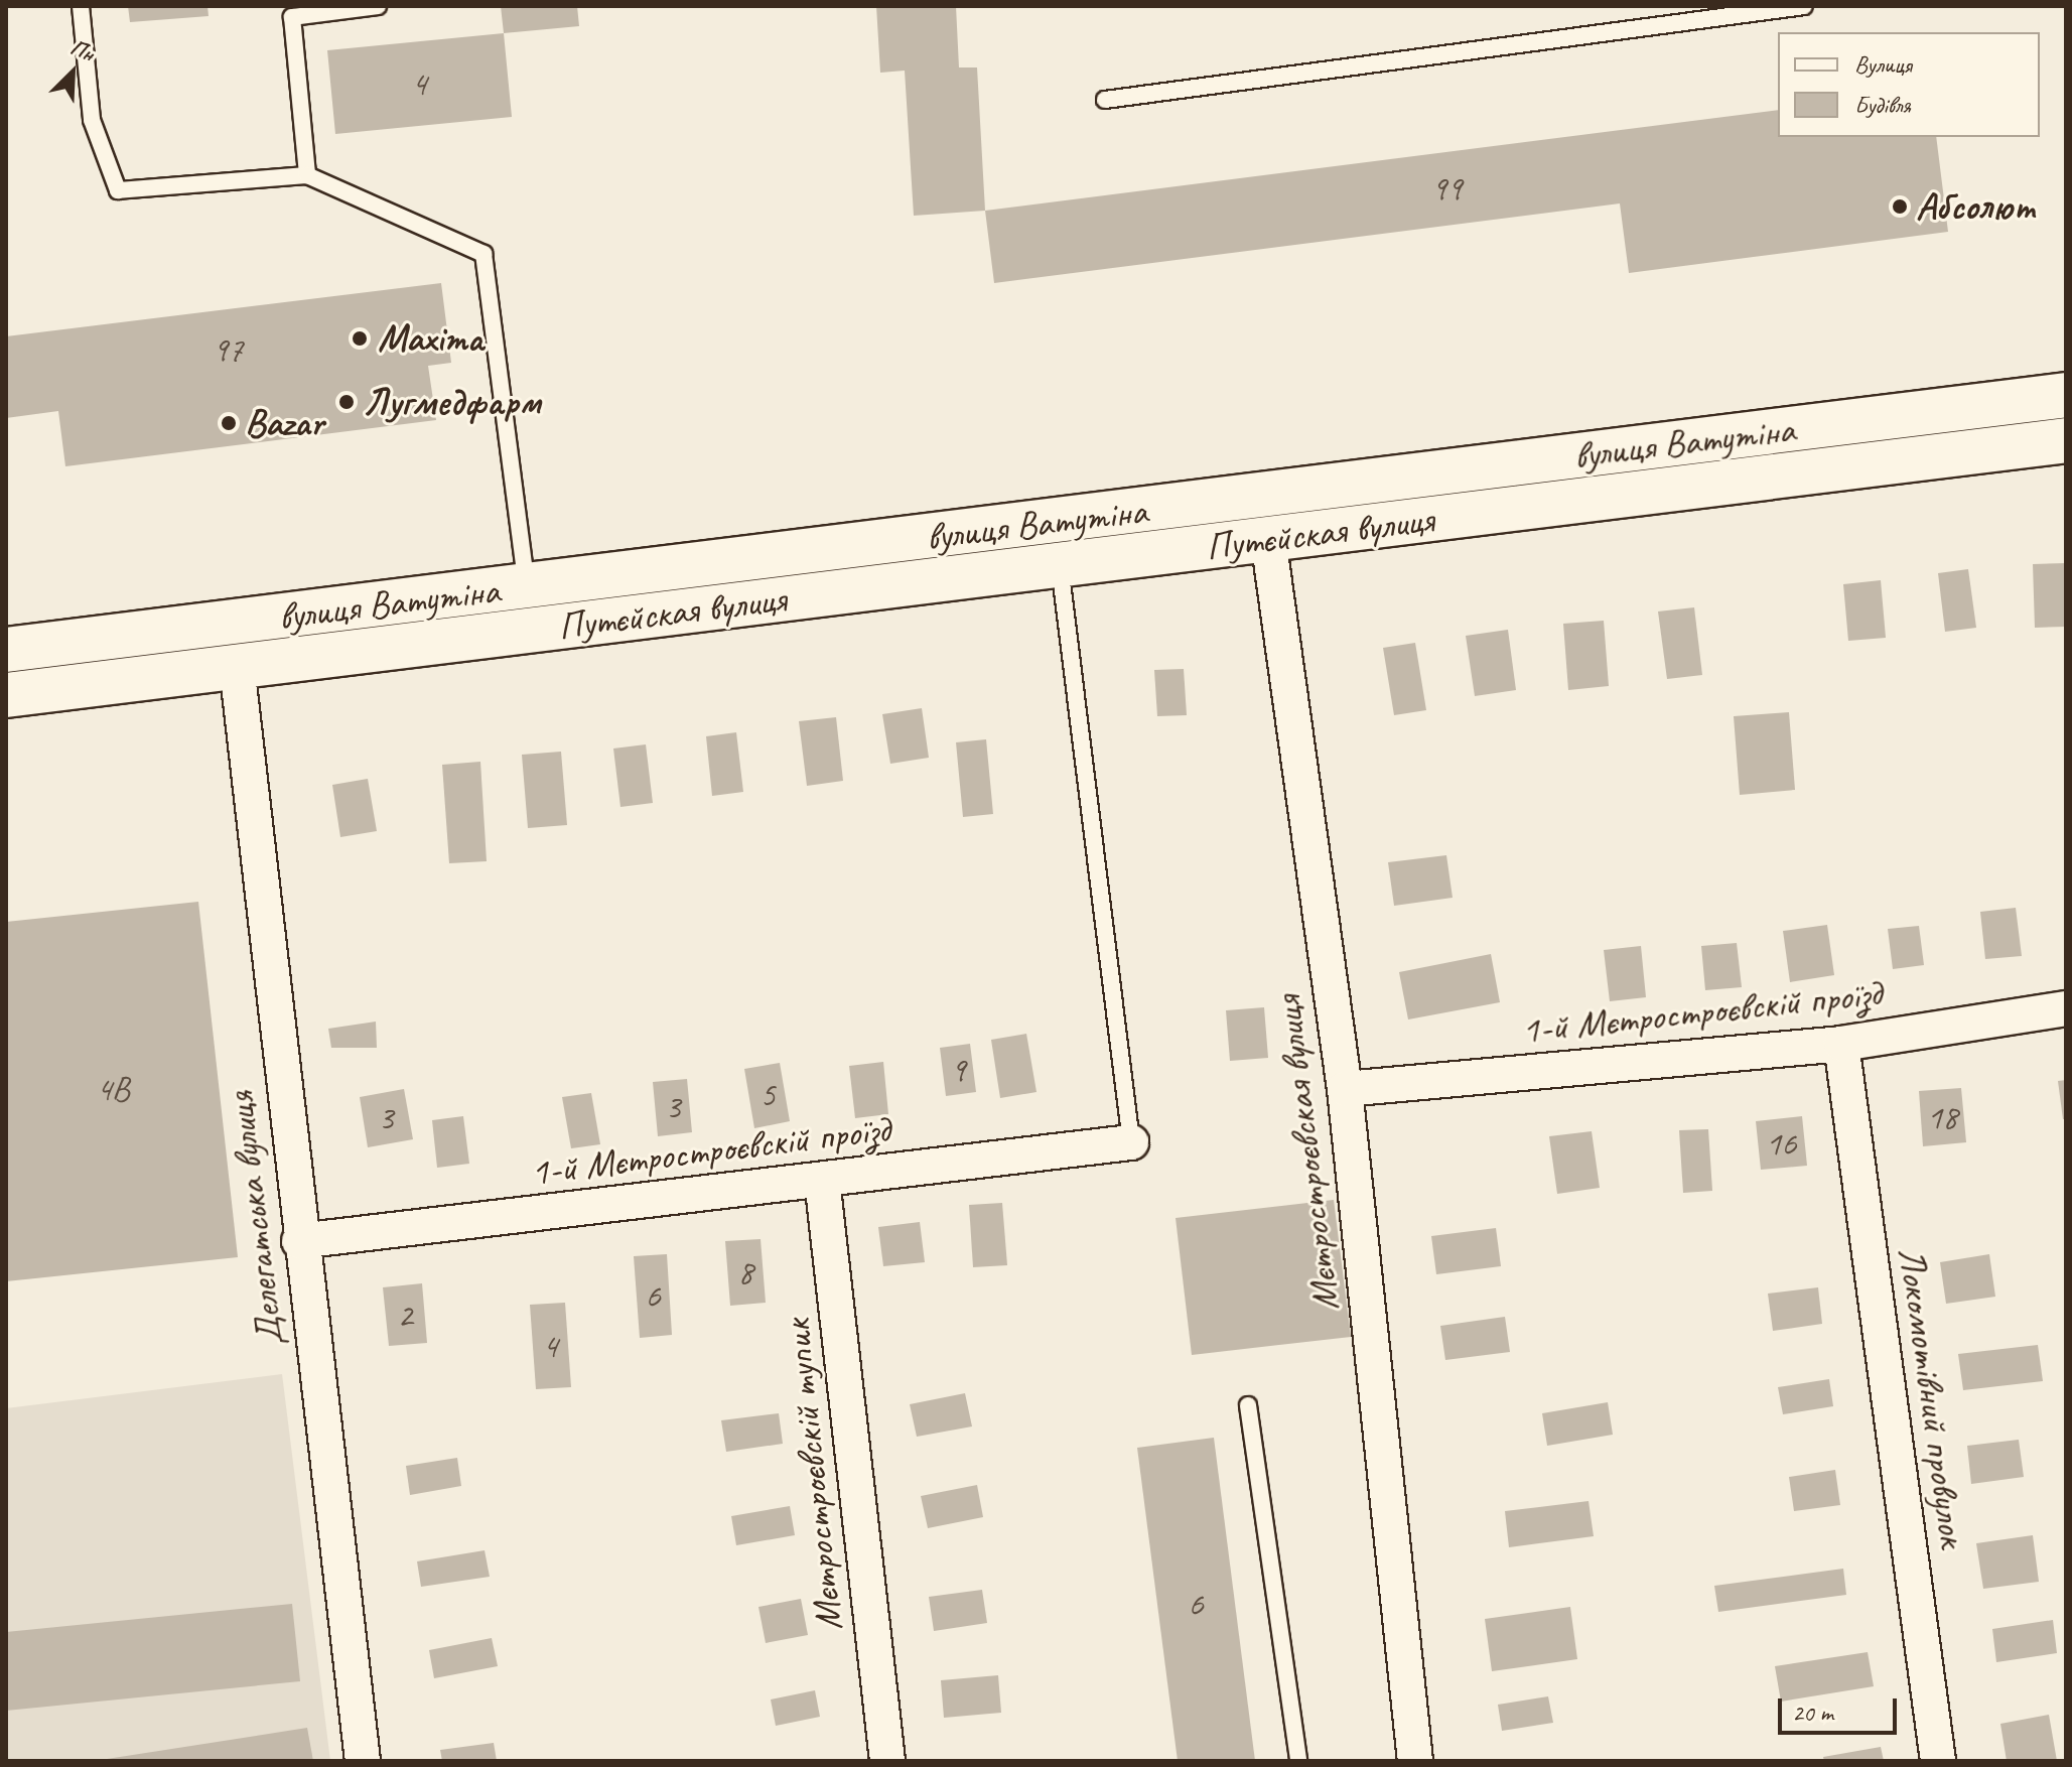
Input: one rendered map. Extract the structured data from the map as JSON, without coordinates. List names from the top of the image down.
{
  "streets": {
    "main road": ["вулиця Ватутіна", "Путєйская вулиця"],
    "street": [
      "1-й Мєтростроєвскій проїзд",
      "Мєтростроєвская вулиця",
      "Делегатська вулиця",
      "Локомотівний провулок",
      "Мєтростроєвскій тупик"
    ]
  },
  "crossings": [
    ["вулиця Ватутіна", "Путєйская вулиця"],
    ["вулиця Ватутіна", "Делегатська вулиця"],
    ["Путєйская вулиця", "Мєтростроєвская вулиця"],
    ["Путєйская вулиця", "Делегатська вулиця"],
    ["1-й Мєтростроєвскій проїзд", "Мєтростроєвская вулиця"],
    ["1-й Мєтростроєвскій проїзд", "Делегатська вулиця"],
    ["1-й Мєтростроєвскій проїзд", "Локомотівний провулок"],
    ["1-й Мєтростроєвскій проїзд", "Мєтростроєвскій тупик"]
  ],
  "places": [
    "Абсолют",
    "Maxima",
    "Лугмедфарм",
    "Bazar"
  ],
  "house_numbers": [
    "4",
    "99",
    "97",
    "9",
    "4B",
    "5",
    "3",
    "18",
    "3",
    "16",
    "8",
    "6",
    "2",
    "4",
    "6"
  ],
  "legend": ["Вулиця", "Будівля"],
  "scale_bar": "20 m",
  "north": "top right"
}
